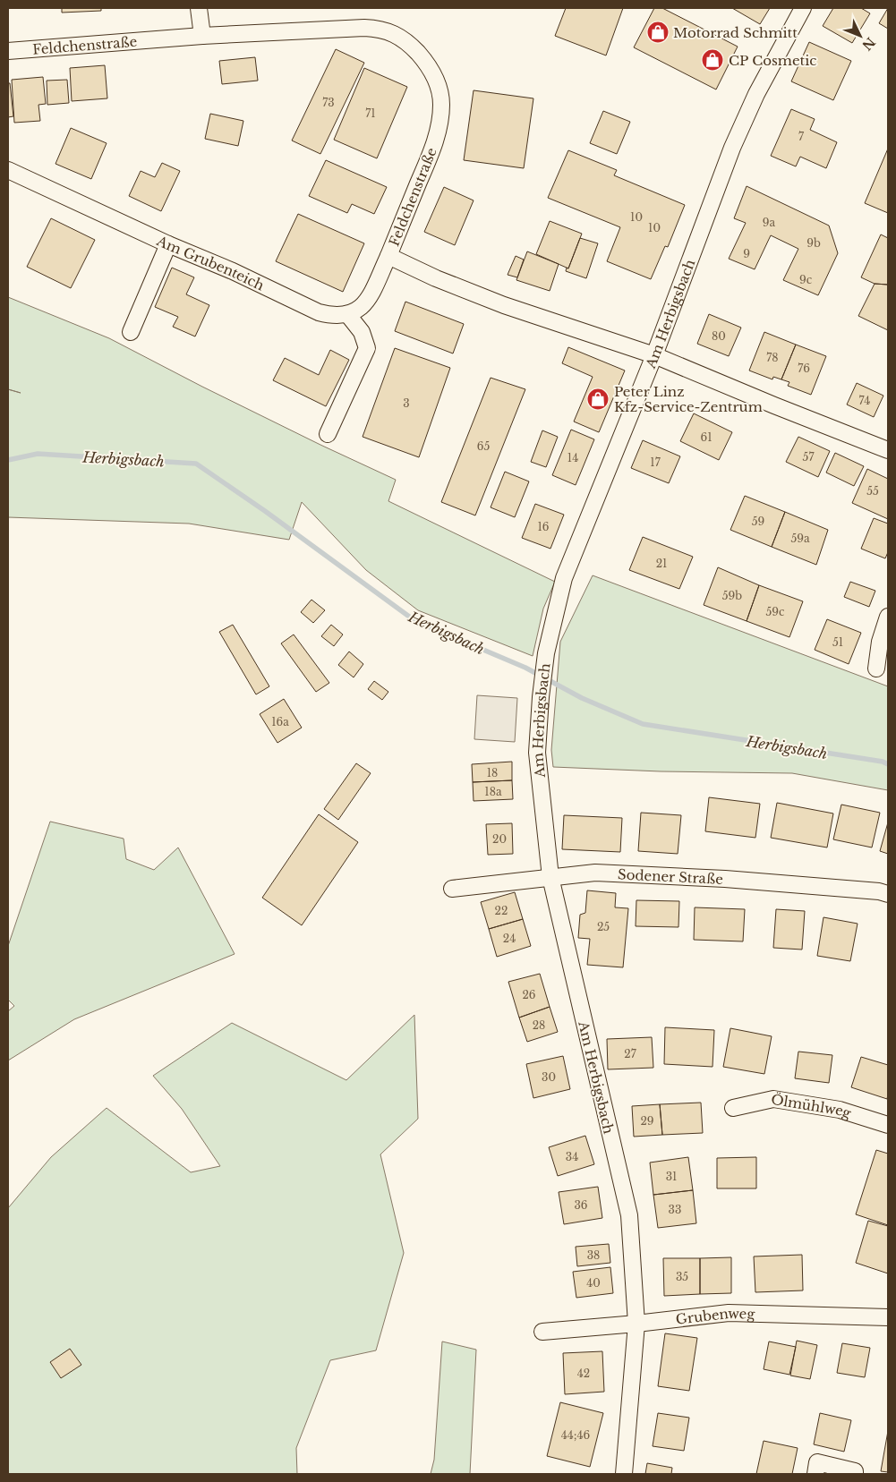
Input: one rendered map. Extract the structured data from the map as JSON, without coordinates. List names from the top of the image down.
{
  "streets": {
    "street": [
      "Feldchenstraße",
      "Am Grubenteich",
      "Am Herbigsbach",
      "Sodener Straße",
      "Ölmühlweg",
      "Grubenweg"
    ]
  },
  "crossings": [
    ["Feldchenstraße", "Am Herbigsbach"],
    ["Am Herbigsbach", "Sodener Straße"],
    ["Am Herbigsbach", "Grubenweg"]
  ],
  "water": ["Herbigsbach"],
  "places": {
    "shop": ["Motorrad Schmitt", "CP Cosmetic", "Peter Linz Kfz-Service-Zentrum"]
  },
  "house_numbers": [
    "73",
    "71",
    "7",
    "10",
    "9a",
    "10",
    "9b",
    "9",
    "9c",
    "80",
    "78",
    "76",
    "74",
    "3",
    "61",
    "65",
    "57",
    "14",
    "17",
    "55",
    "59",
    "16",
    "59a",
    "21",
    "59b",
    "59c",
    "51",
    "16a",
    "18",
    "18a",
    "20",
    "22",
    "25",
    "24",
    "26",
    "28",
    "27",
    "30",
    "29",
    "34",
    "31",
    "36",
    "33",
    "38",
    "35",
    "40",
    "42",
    "44;46"
  ],
  "north": "bottom right"
}
